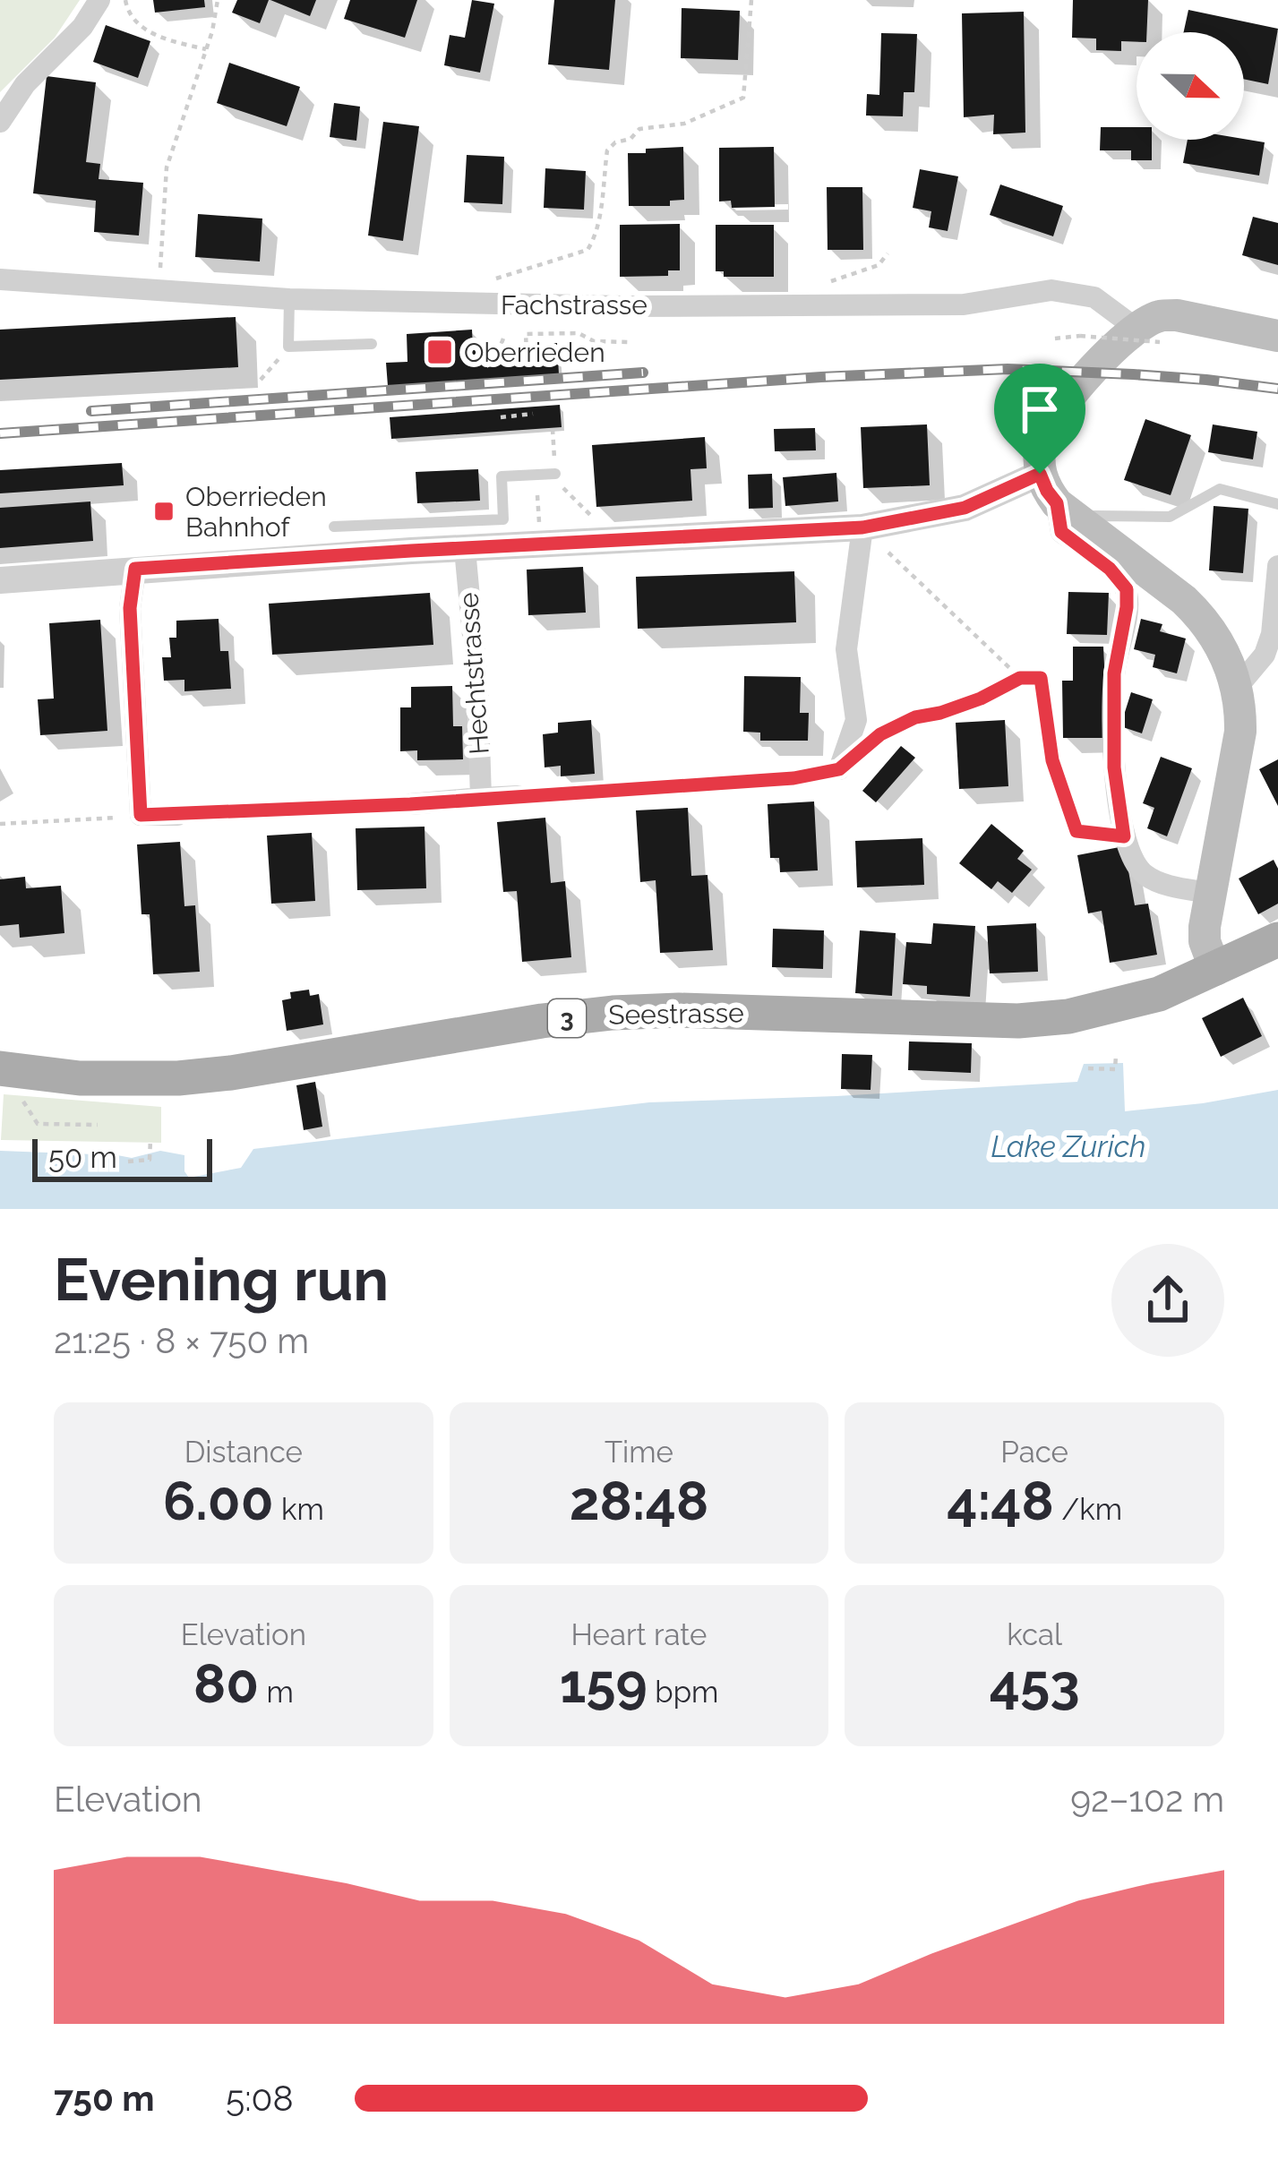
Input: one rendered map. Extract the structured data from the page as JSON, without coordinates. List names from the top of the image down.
{
  "streets": {
    "main road": ["Seestrasse", "3"],
    "street": ["Fachstrasse", "Hechtstrasse"]
  },
  "water": ["Lake Zurich"],
  "places": {
    "transit": ["Oberrieden", "Oberrieden Bahnhof"]
  },
  "scale_bar": "50 m",
  "north": "right",
  "page": {
    "scale": "50 m",
    "heading": ["Evening run", "21:25 · 8 × 750 m"],
    "stats": [
      ["Distance", "6.00 km"],
      ["Time", "28:48"],
      ["Pace", "4:48 /km"],
      ["Elevation", "80 m"],
      ["Heart rate", "159 bpm"],
      ["kcal", "453"]
    ],
    "chart": ["Elevation", "92–102 m"],
    "list": [
      {
        "name": "750 m",
        "note": "5:08"
      }
    ]
  }
}
